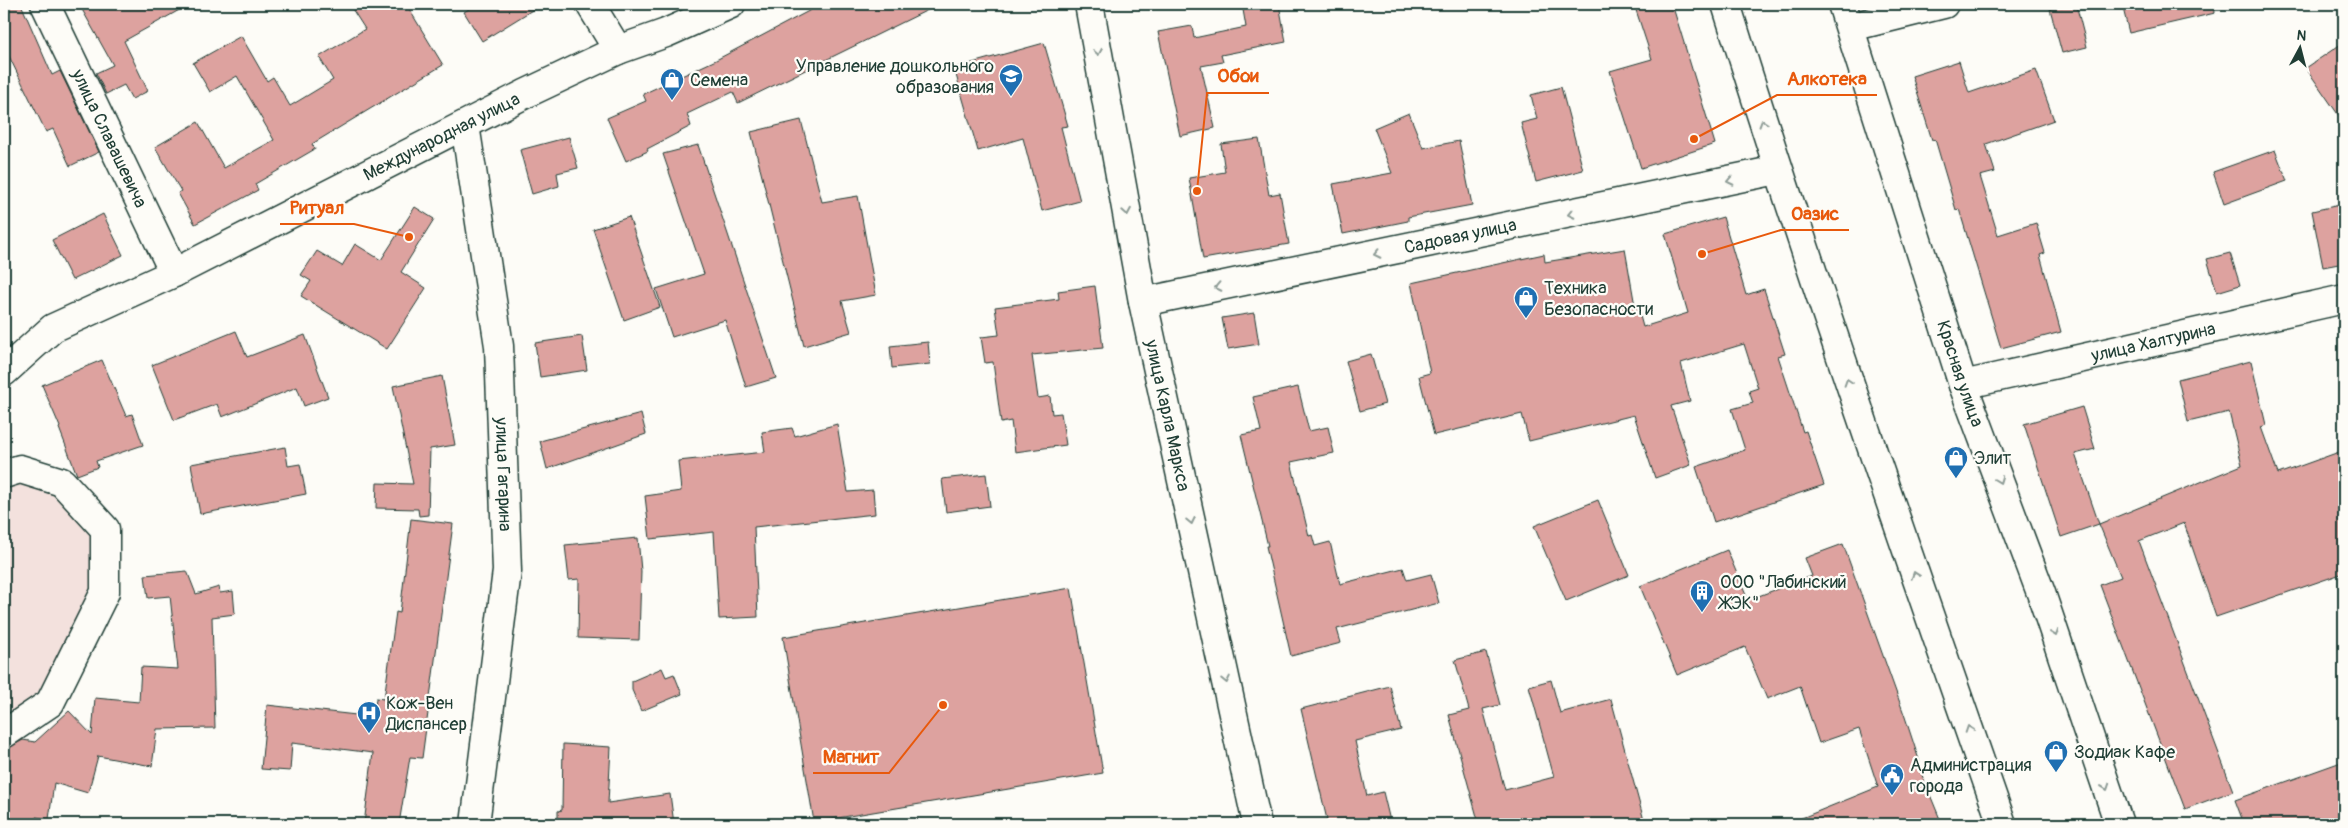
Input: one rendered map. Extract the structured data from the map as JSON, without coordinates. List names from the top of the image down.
{
  "streets": {
    "street": [
      "Международная улица",
      "улица Славашевича",
      "Садовая улица",
      "улица Халтурина",
      "Красная улица",
      "улица Карла Маркса",
      "улица Гагарина"
    ]
  },
  "crossings": [
    ["Международная улица", "улица Славашевича"],
    ["Международная улица", "улица Гагарина"],
    ["Садовая улица", "улица Карла Маркса"],
    ["улица Халтурина", "Красная улица"]
  ],
  "one_way": ["Садовая улица", "улица Карла Маркса"],
  "places": {
    "school or university": ["Управление дошкольного образования"],
    "shop": [
      "Семена",
      "Техника Безопасности",
      "Элит",
      "Зодиак Кафе"
    ],
    "other": [
      "Алкотека",
      "Обои",
      "Ритуал",
      "Оазис",
      "Магнит"
    ],
    "building": ["ООО \"Лабинский ЖЭК\""],
    "hospital": ["Кож-Вен Диспансер"],
    "public building": ["Администрация города"]
  },
  "north": "top"
}
